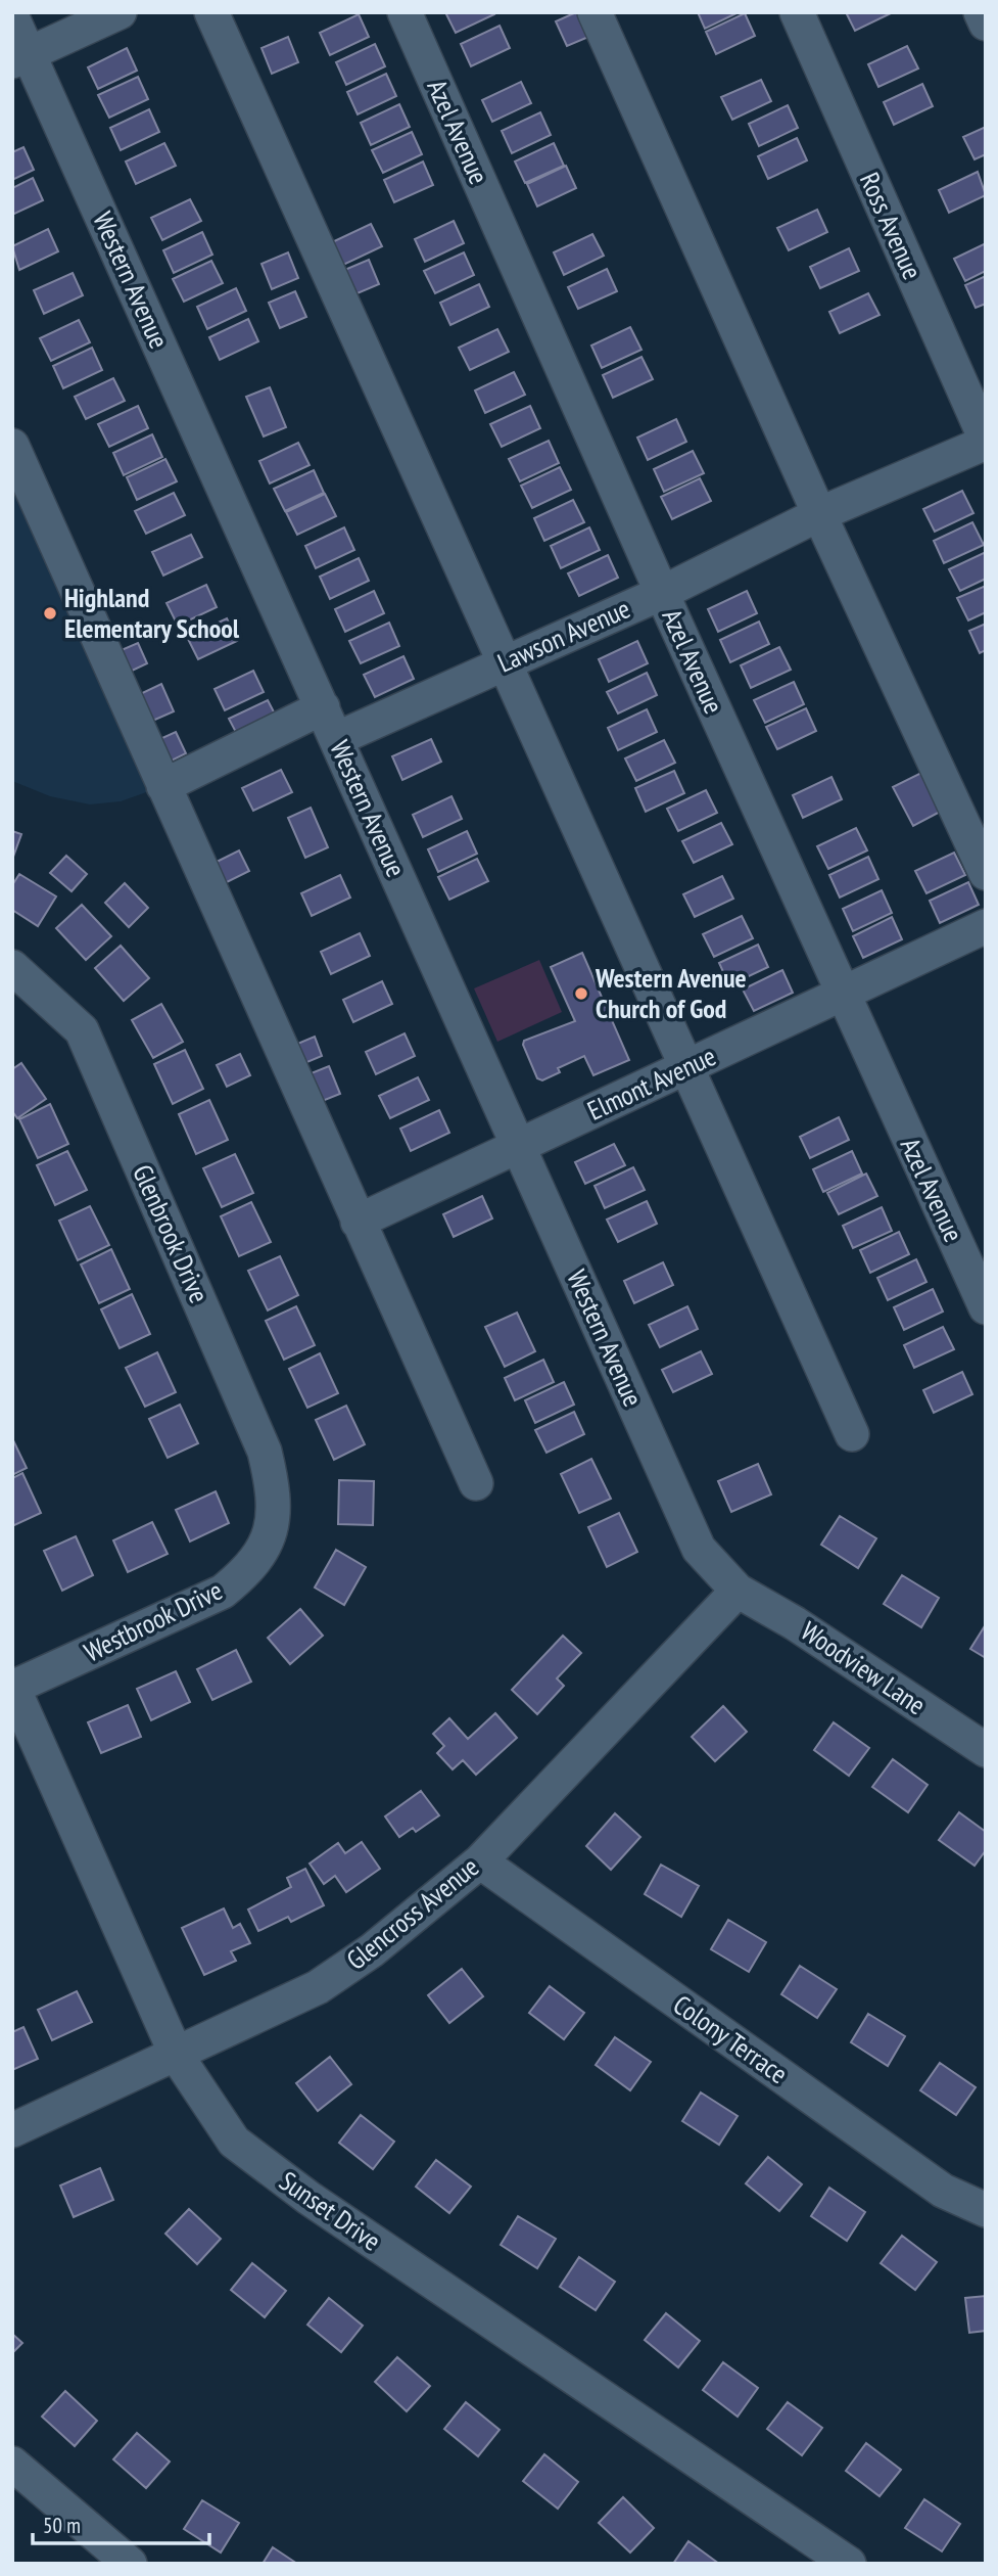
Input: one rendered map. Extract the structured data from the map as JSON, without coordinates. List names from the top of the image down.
{
  "streets": {
    "street": [
      "Azel Avenue",
      "Ross Avenue",
      "Western Avenue",
      "Lawson Avenue",
      "Elmont Avenue",
      "Glenbrook Drive",
      "Westbrook Drive",
      "Woodview Lane",
      "Glencross Avenue",
      "Colony Terrace",
      "Sunset Drive"
    ]
  },
  "crossings": [
    ["Azel Avenue", "Lawson Avenue"],
    ["Azel Avenue", "Elmont Avenue"],
    ["Ross Avenue", "Lawson Avenue"],
    ["Western Avenue", "Lawson Avenue"],
    ["Western Avenue", "Elmont Avenue"],
    ["Western Avenue", "Woodview Lane"],
    ["Western Avenue", "Glencross Avenue"],
    ["Glenbrook Drive", "Westbrook Drive"],
    ["Westbrook Drive", "Sunset Drive"],
    ["Woodview Lane", "Glencross Avenue"],
    ["Glencross Avenue", "Colony Terrace"],
    ["Glencross Avenue", "Sunset Drive"]
  ],
  "places": ["Highland Elementary School", "Western Avenue Church of God"],
  "scale_bar": "50 m"
}
